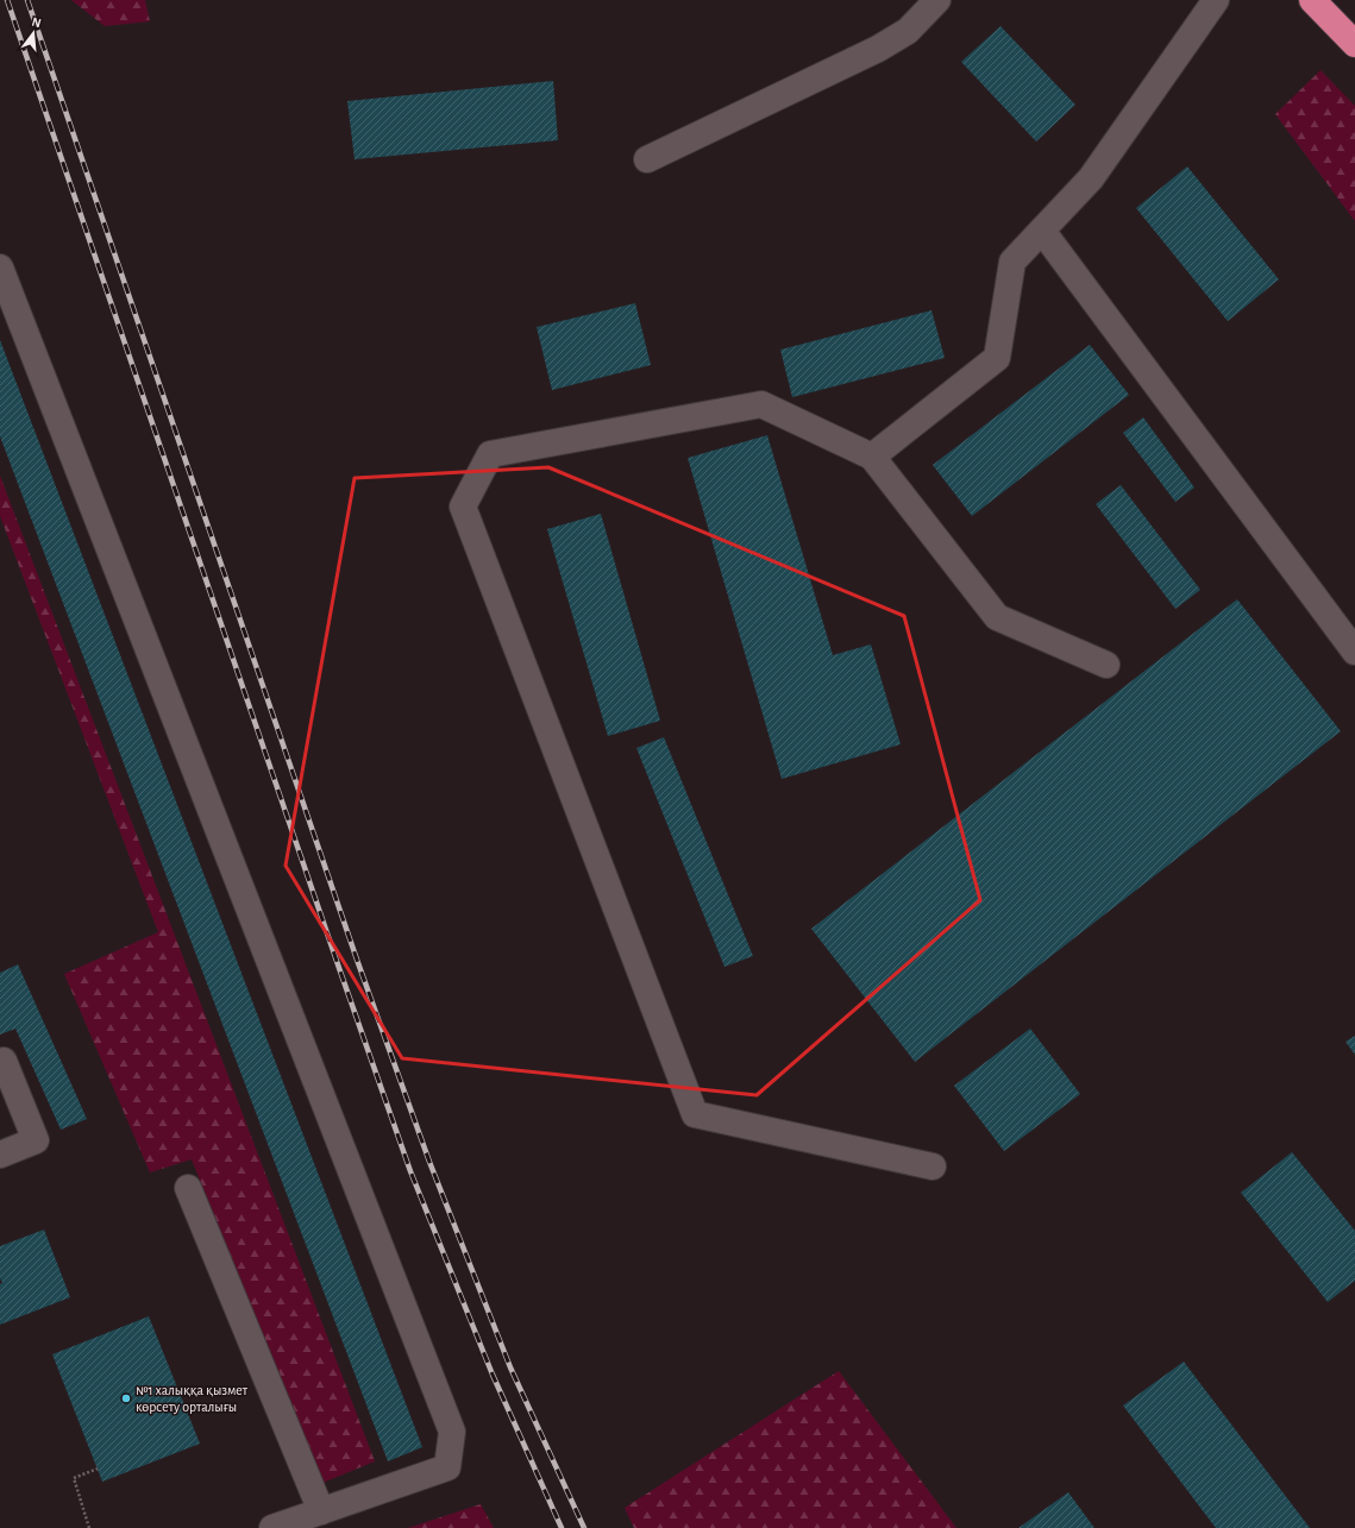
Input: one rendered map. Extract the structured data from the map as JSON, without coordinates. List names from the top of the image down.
{
  "places": ["№1 халыққа қызмет көрсету орталығы"],
  "north": "top"
}
